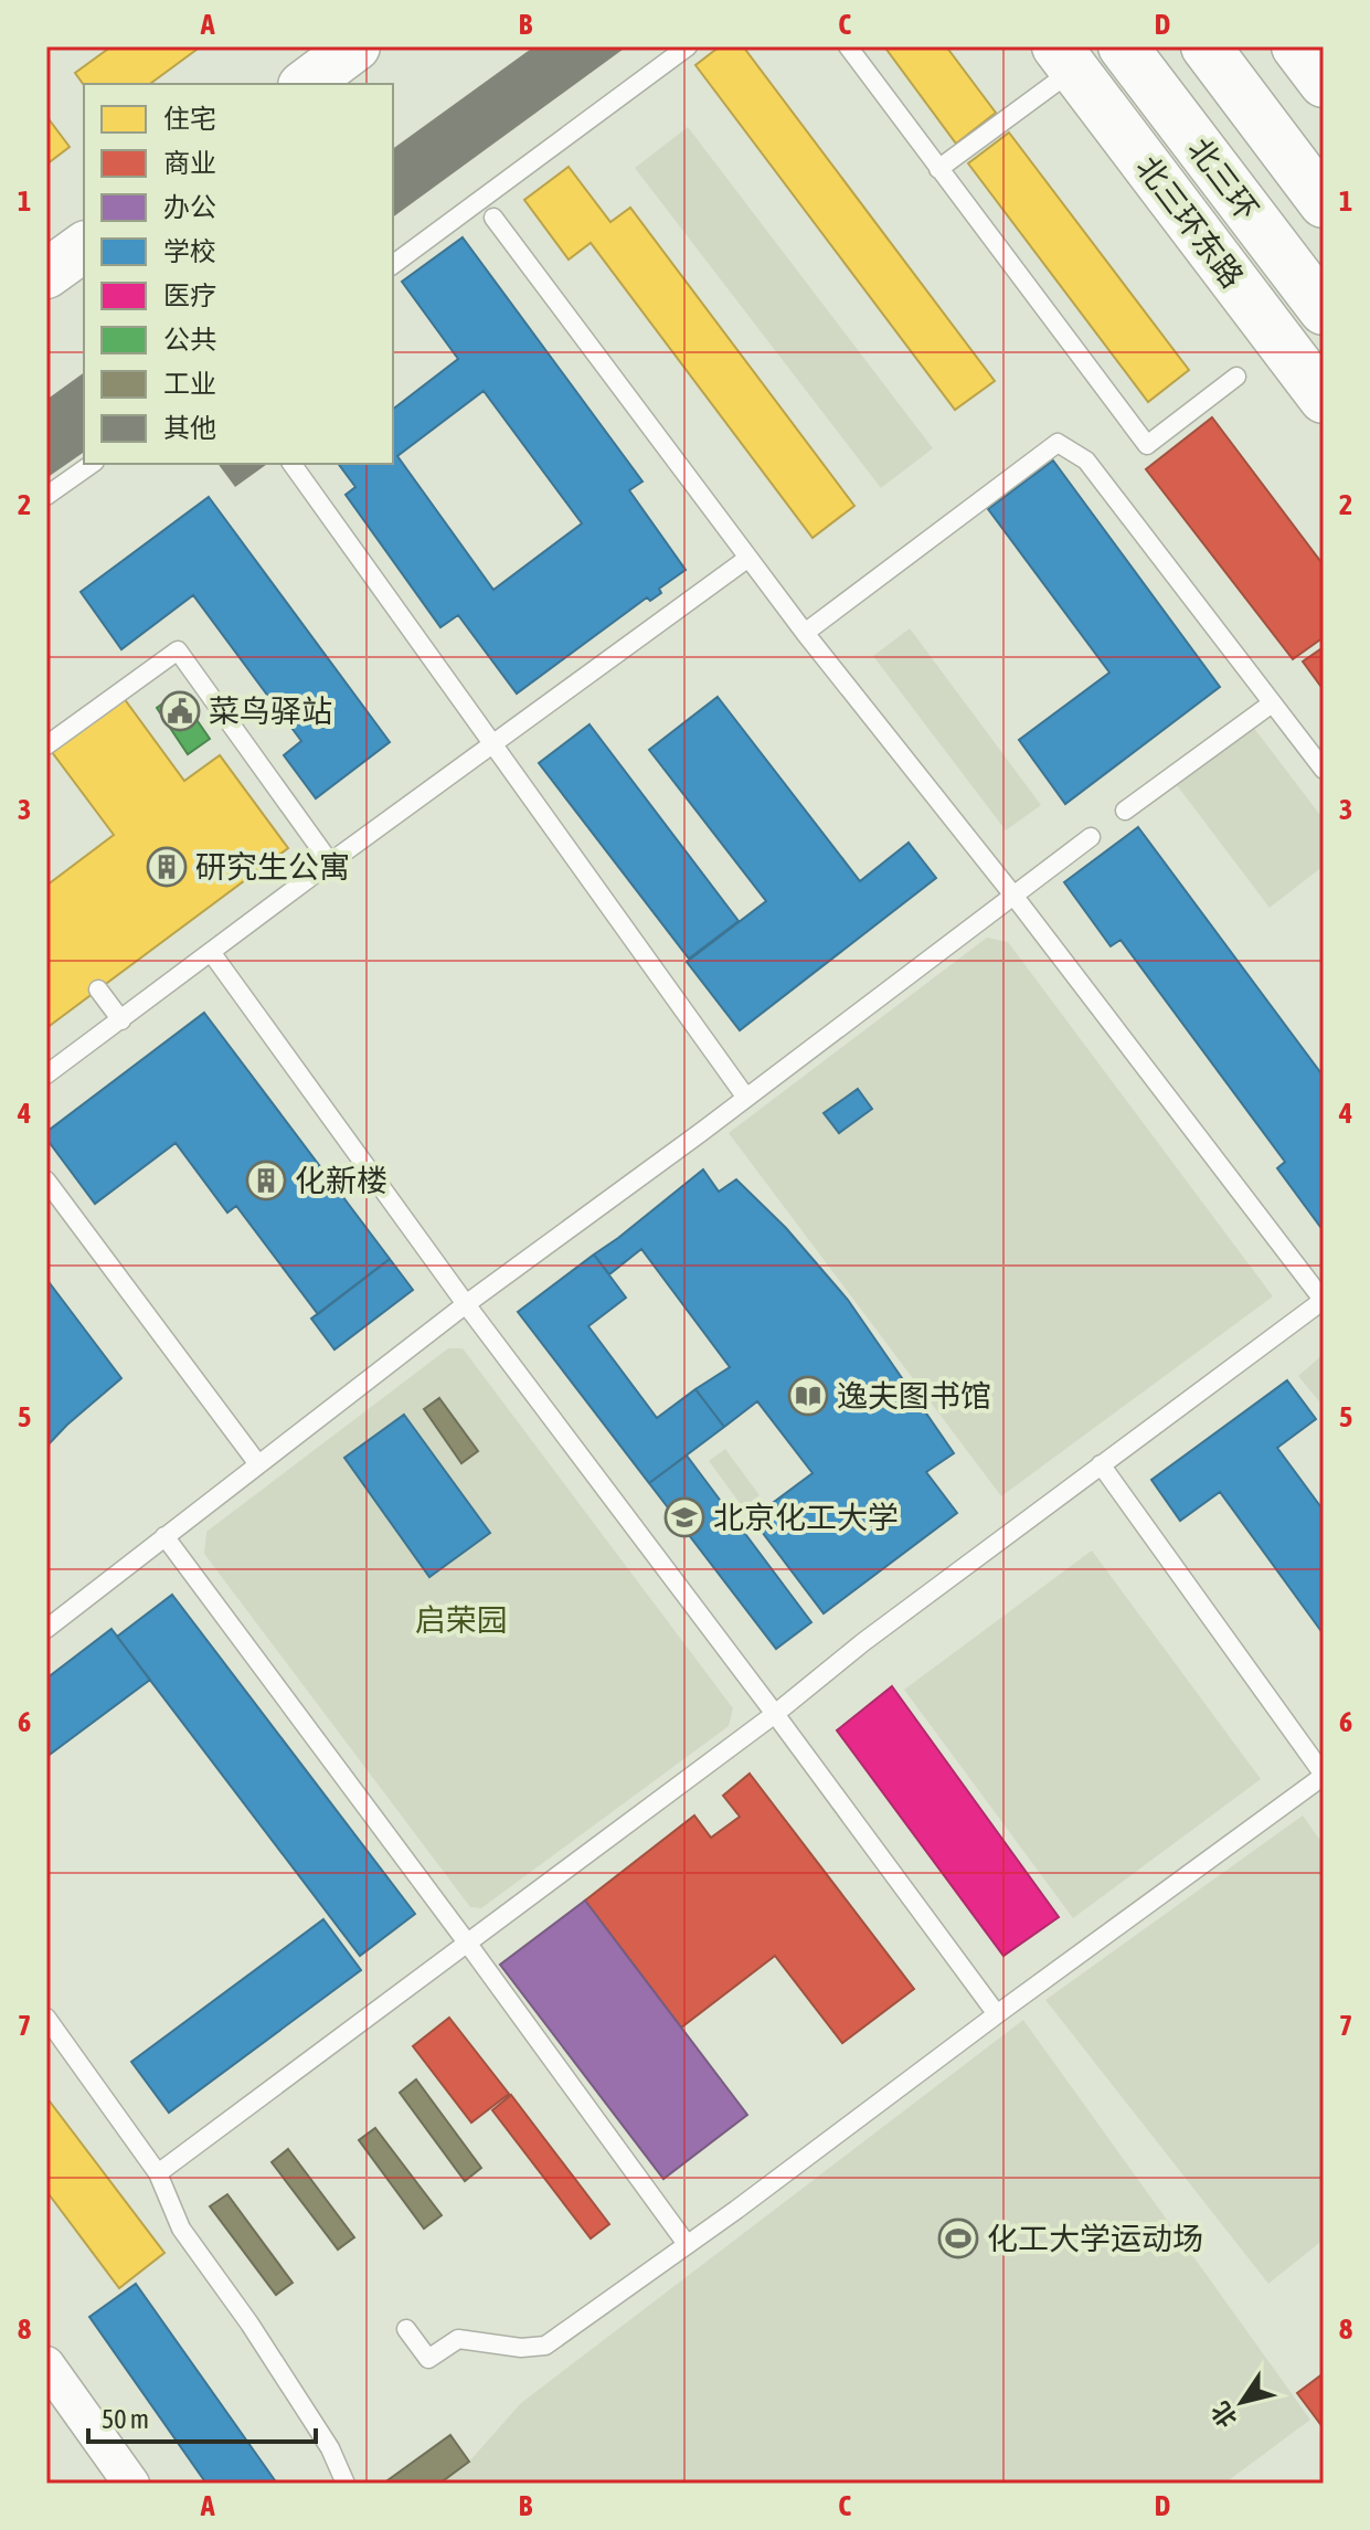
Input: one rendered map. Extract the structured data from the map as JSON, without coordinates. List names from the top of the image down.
{
  "streets": {
    "main road": ["北三环", "北三环东路"]
  },
  "parks": ["启荣园"],
  "places": {
    "public building": ["菜鸟驿站"],
    "building": ["研究生公寓", "化新楼"],
    "library": ["逸夫图书馆"],
    "school or university": ["北京化工大学"],
    "sports": ["化工大学运动场"]
  },
  "legend": [
    "住宅",
    "商业",
    "办公",
    "学校",
    "医疗",
    "公共",
    "工业",
    "其他"
  ],
  "scale_bar": "50 m",
  "north": "bottom left",
  "grid": {
    "columns": [
      "A",
      "B",
      "C",
      "D"
    ],
    "rows": [
      "1",
      "2",
      "3",
      "4",
      "5",
      "6",
      "7",
      "8"
    ]
  }
}
